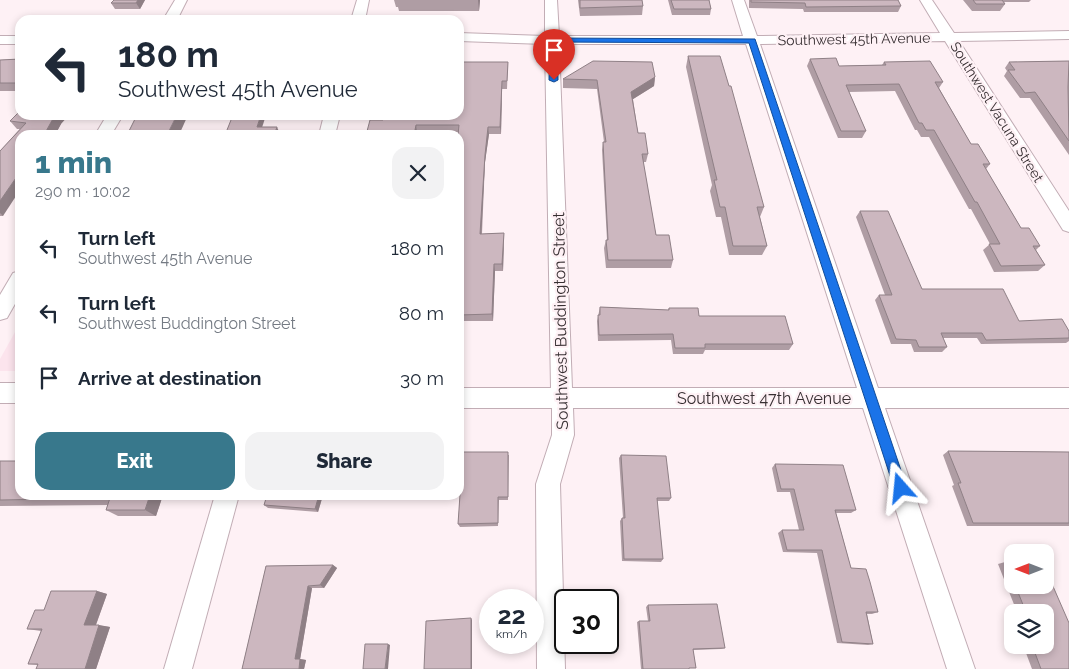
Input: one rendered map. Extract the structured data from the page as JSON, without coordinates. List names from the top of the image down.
{
  "streets": {
    "street": [
      "Southwest 45th Avenue",
      "Southwest Vacuna Street",
      "Southwest Buddington Street",
      "Southwest 47th Avenue"
    ]
  },
  "crossings": [
    ["Southwest 45th Avenue", "Southwest Vacuna Street"],
    ["Southwest 45th Avenue", "Southwest Buddington Street"],
    ["Southwest Buddington Street", "Southwest 47th Avenue"]
  ],
  "north": "left",
  "page": {
    "turn": ["180 m", "Southwest 45th Avenue"],
    "heading": ["1 min", "290 m · 10:02"],
    "list": [
      {
        "name": "Turn left",
        "note": "Southwest 45th Avenue",
        "value": "180 m"
      },
      {
        "name": "Turn left",
        "note": "Southwest Buddington Street",
        "value": "80 m"
      },
      {
        "name": "Arrive at destination",
        "value": "30 m"
      }
    ],
    "buttons": ["Exit", "Share"],
    "speed": "22 km/h",
    "limit": "30"
  }
}
